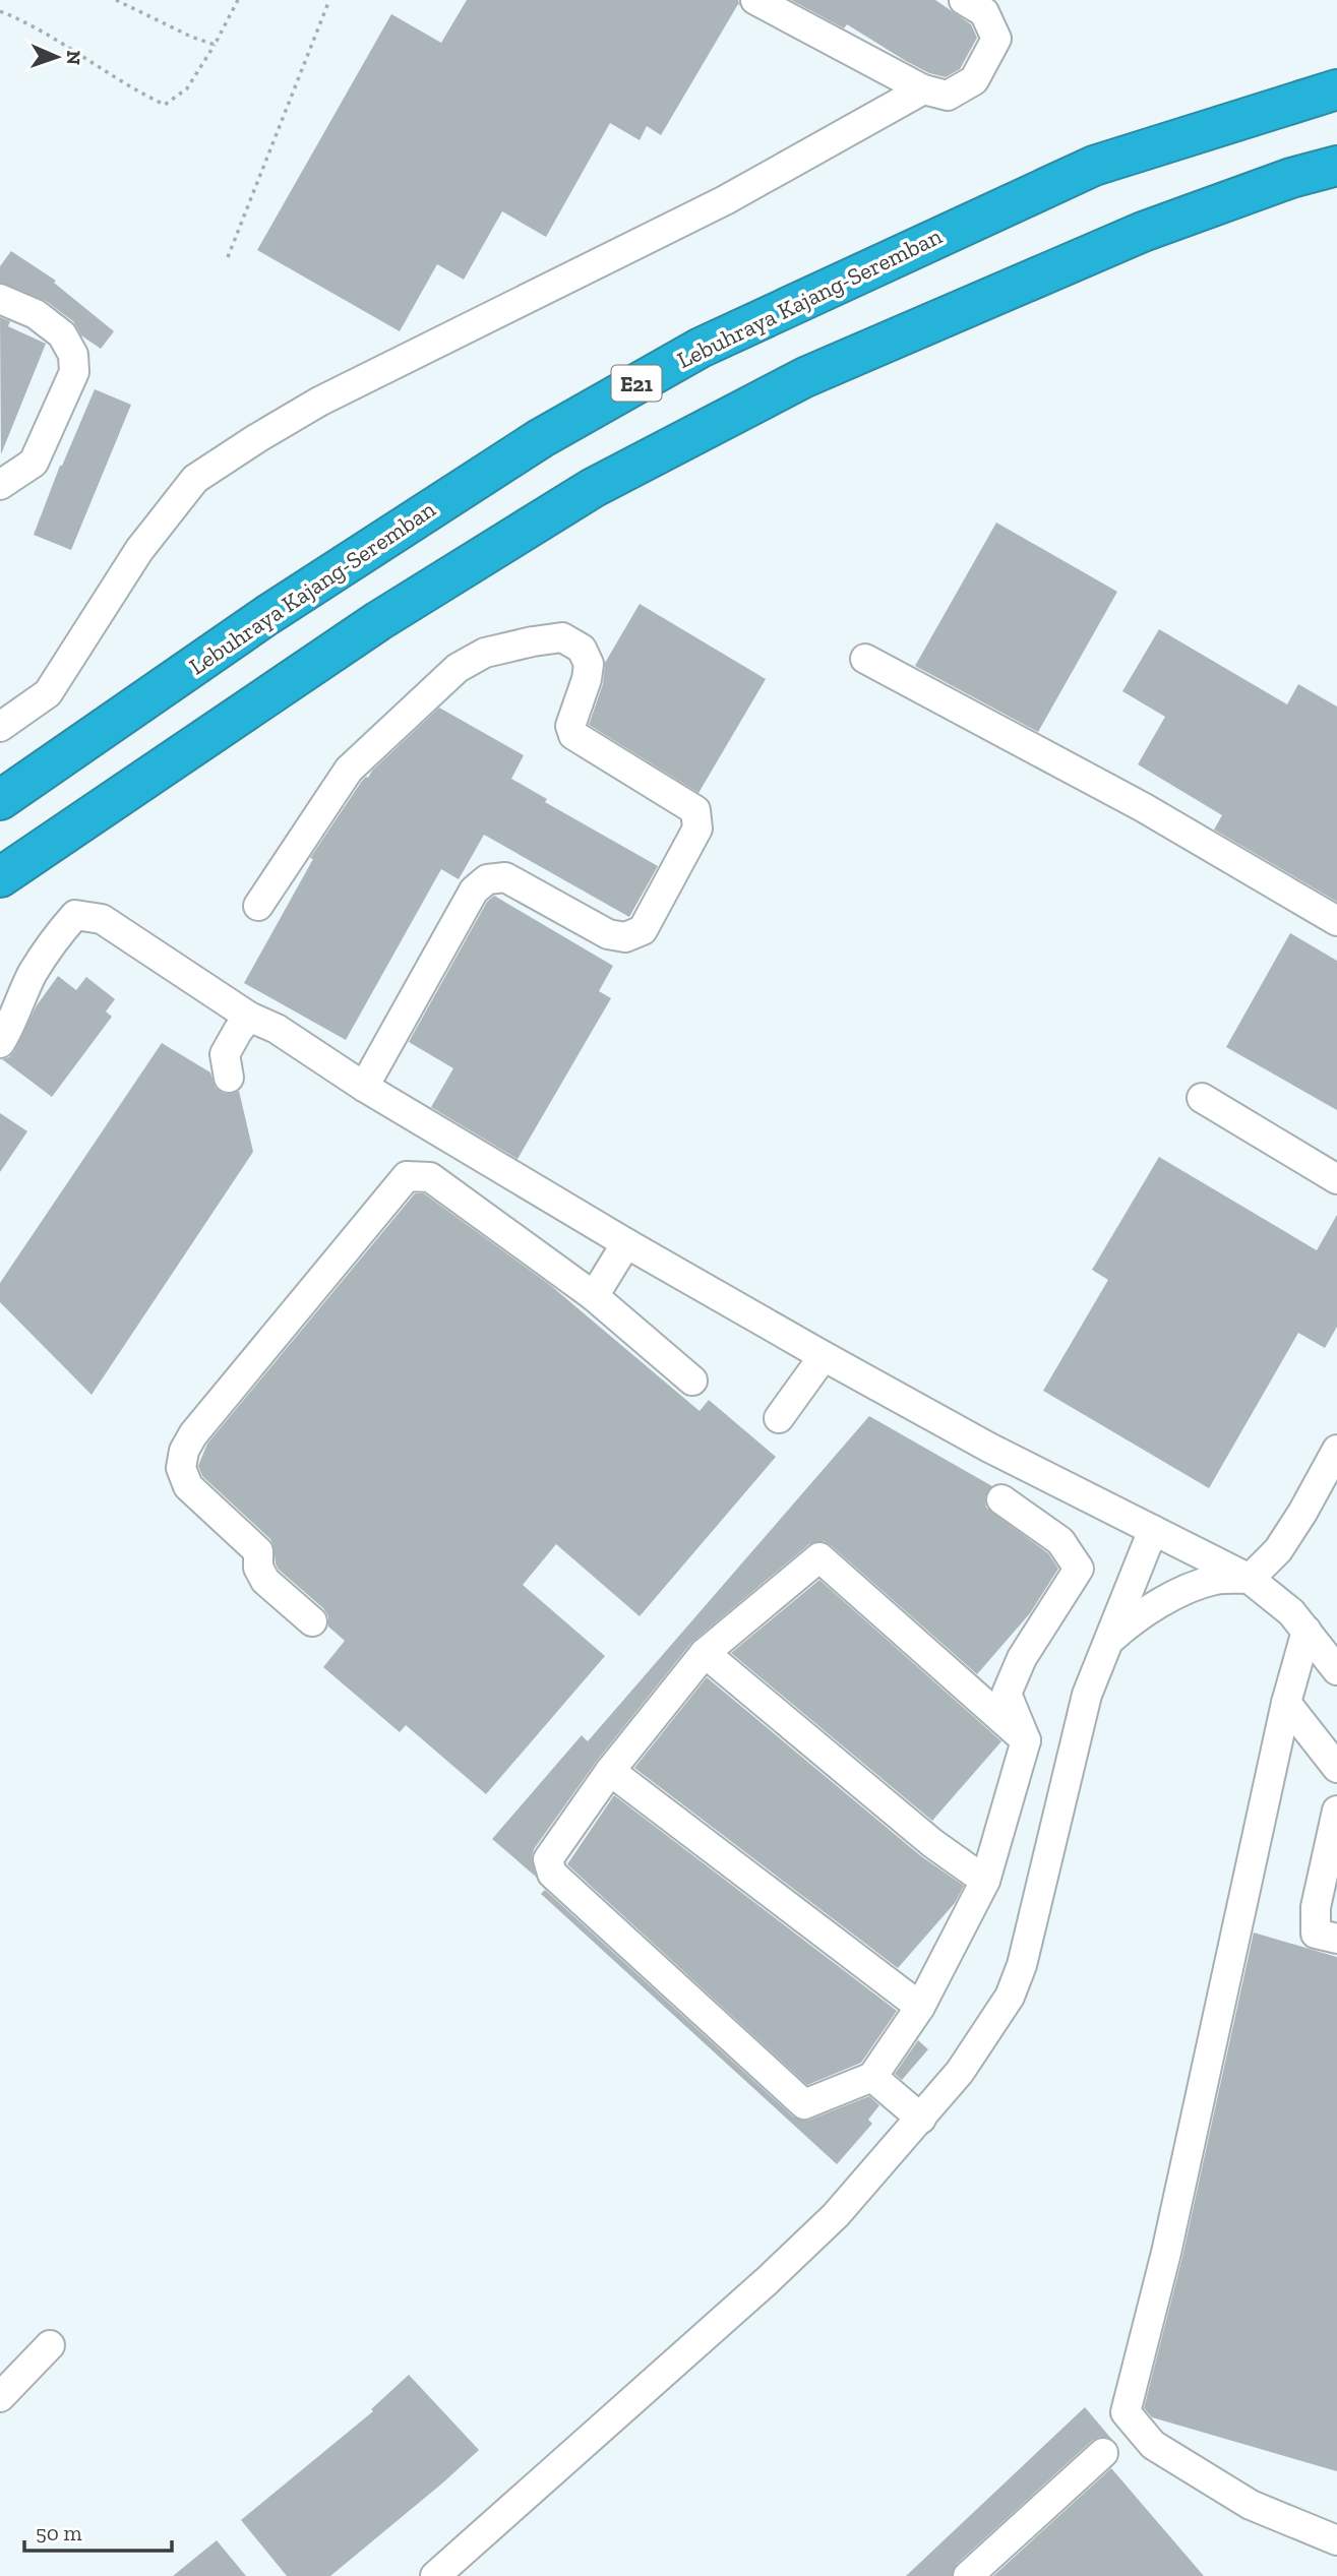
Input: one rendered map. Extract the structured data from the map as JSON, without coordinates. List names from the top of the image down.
{
  "streets": {
    "highway": ["Lebuhraya Kajang-Seremban", "E21"]
  },
  "scale_bar": "50 m",
  "north": "right"
}
